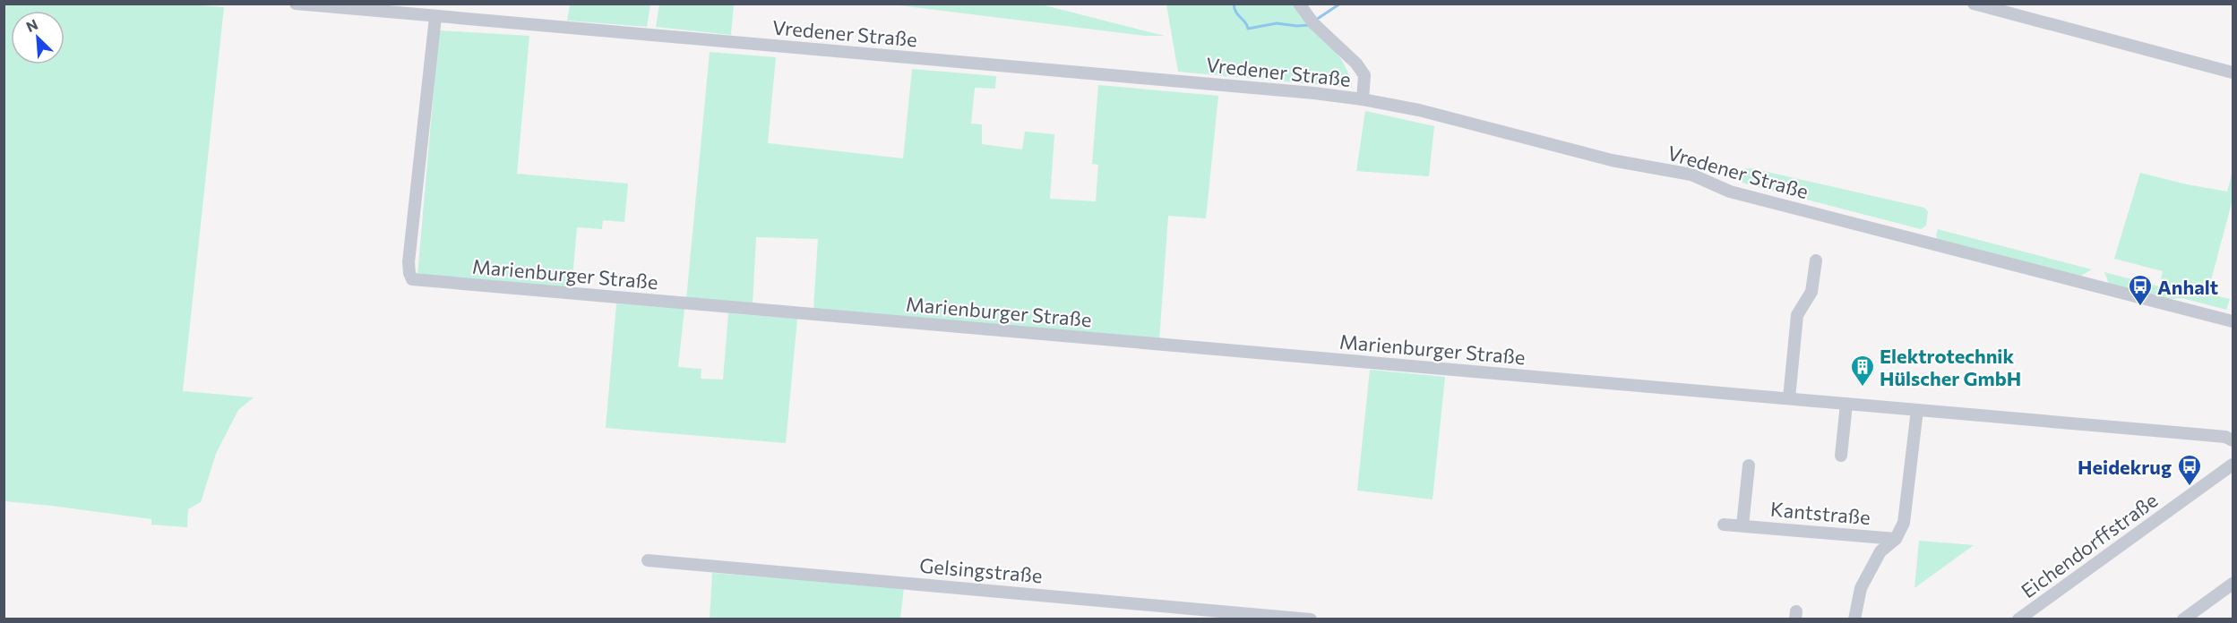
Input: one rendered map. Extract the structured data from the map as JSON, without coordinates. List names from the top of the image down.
{
  "streets": {
    "street": [
      "Vredener Straße",
      "Marienburger Straße",
      "Kantstraße",
      "Eichendorffstraße",
      "Gelsingstraße"
    ]
  },
  "crossings": [
    ["Vredener Straße", "Marienburger Straße"]
  ],
  "places": {
    "bus stop": ["Anhalt", "Heidekrug"],
    "building": ["Elektrotechnik Hülscher GmbH"]
  },
  "north": "top left"
}
